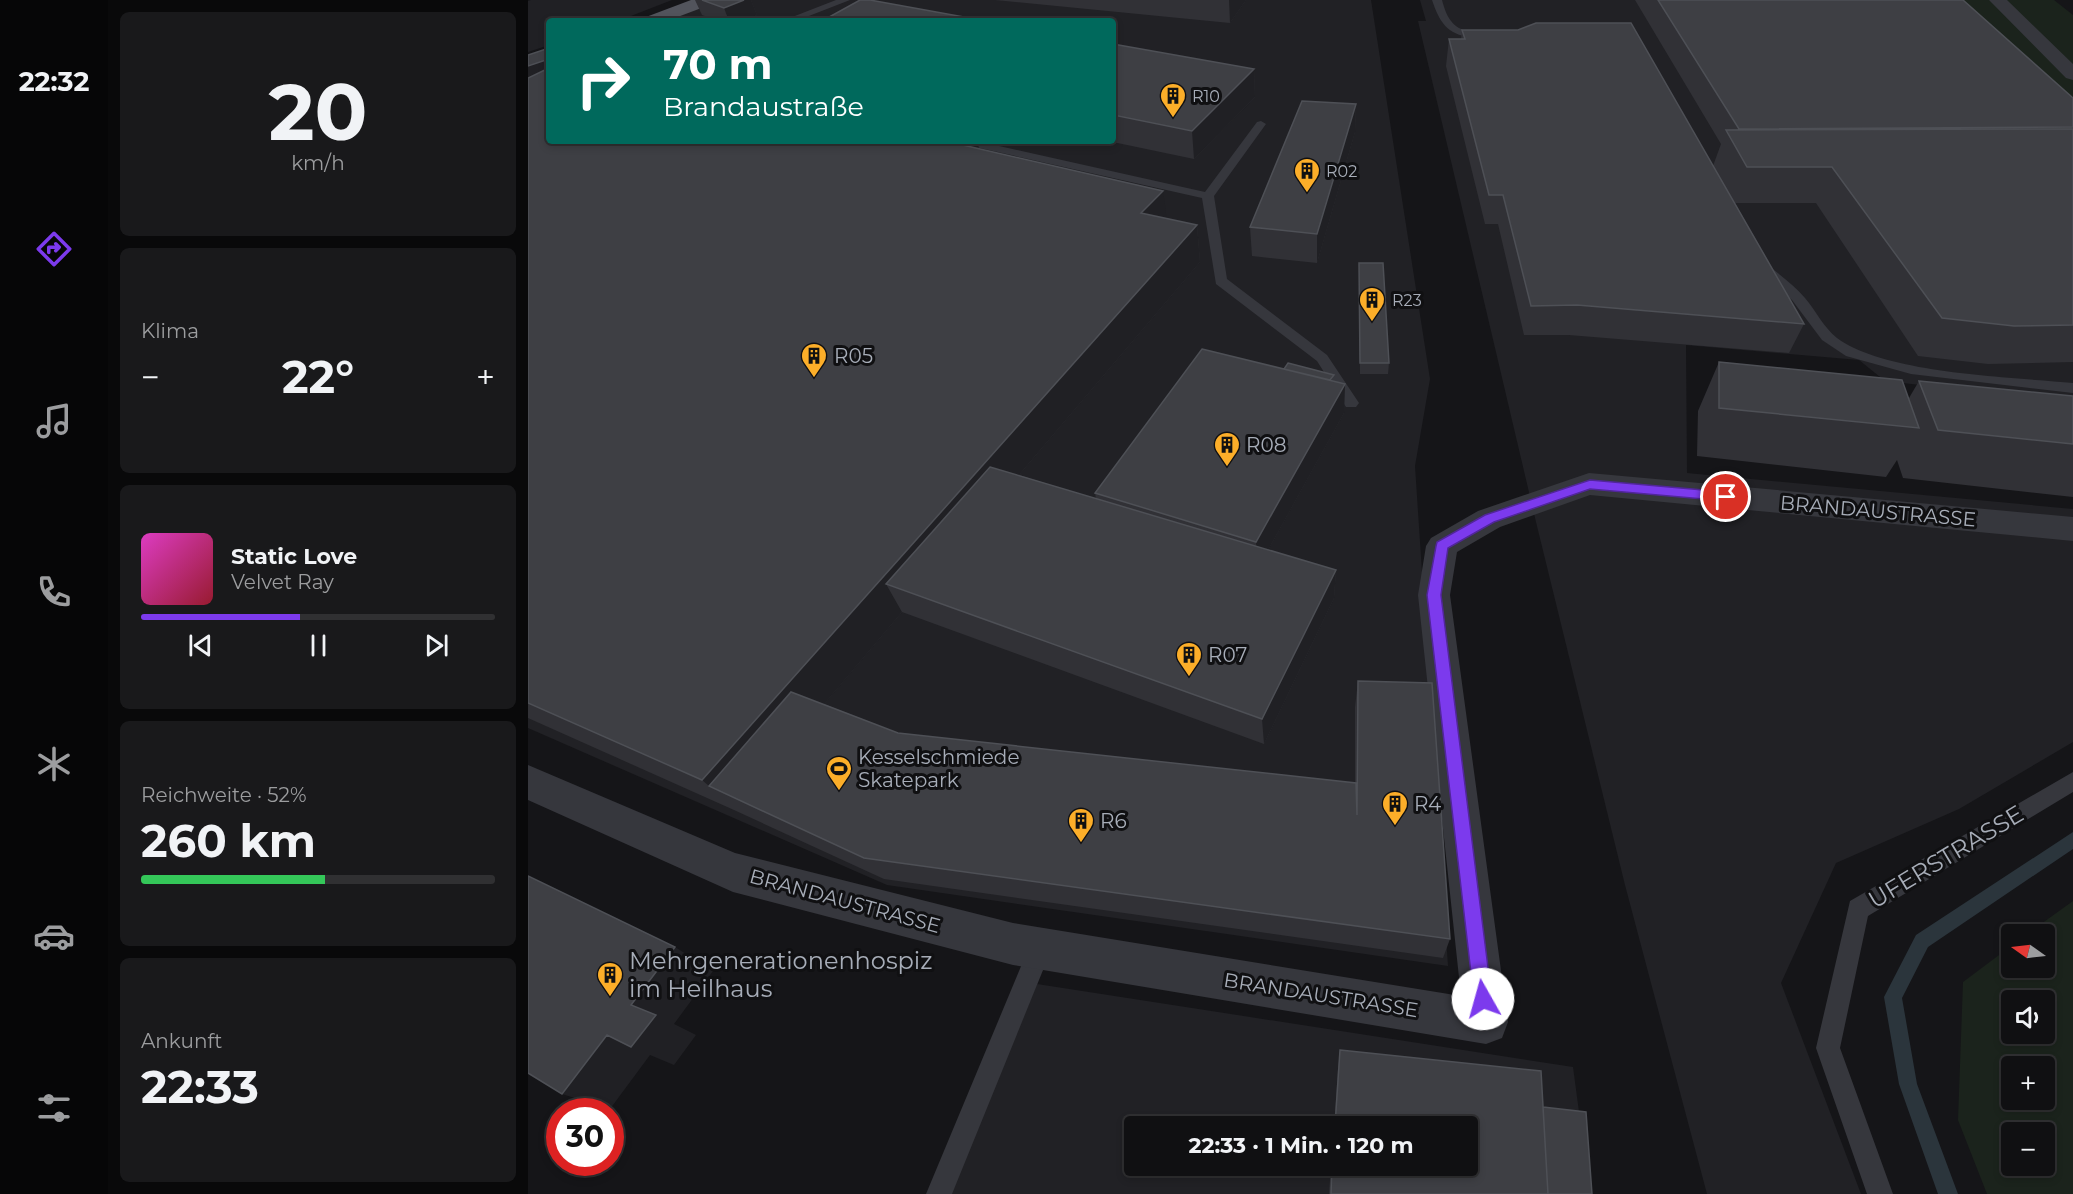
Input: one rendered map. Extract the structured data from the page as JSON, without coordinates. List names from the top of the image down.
{
  "streets": {
    "street": ["BRANDAUSTRASSE"],
    "lane": ["UFERSTRASSE"]
  },
  "places": {
    "building": [
      "R10",
      "R02",
      "R23",
      "R05",
      "R08",
      "R07",
      "R4",
      "R6",
      "Mehrgenerationenhospiz im Heilhaus"
    ],
    "sports": ["Kesselschmiede Skatepark"]
  },
  "north": "left",
  "page": {
    "tabs": "22:32",
    "tile": [
      ["20", "km/h"],
      "Klima",
      ["Reichweite · 52%", "260 km"],
      ["Ankunft", "22:33"]
    ],
    "turn": ["70 m", "Brandaustraße"],
    "heat": ["−", "22°", "+"],
    "song": ["Static Love", "Velvet Ray"],
    "map_buttons": ["+", "−"],
    "limit": "30",
    "trip": "22:33 · 1 Min. · 120 m"
  }
}
